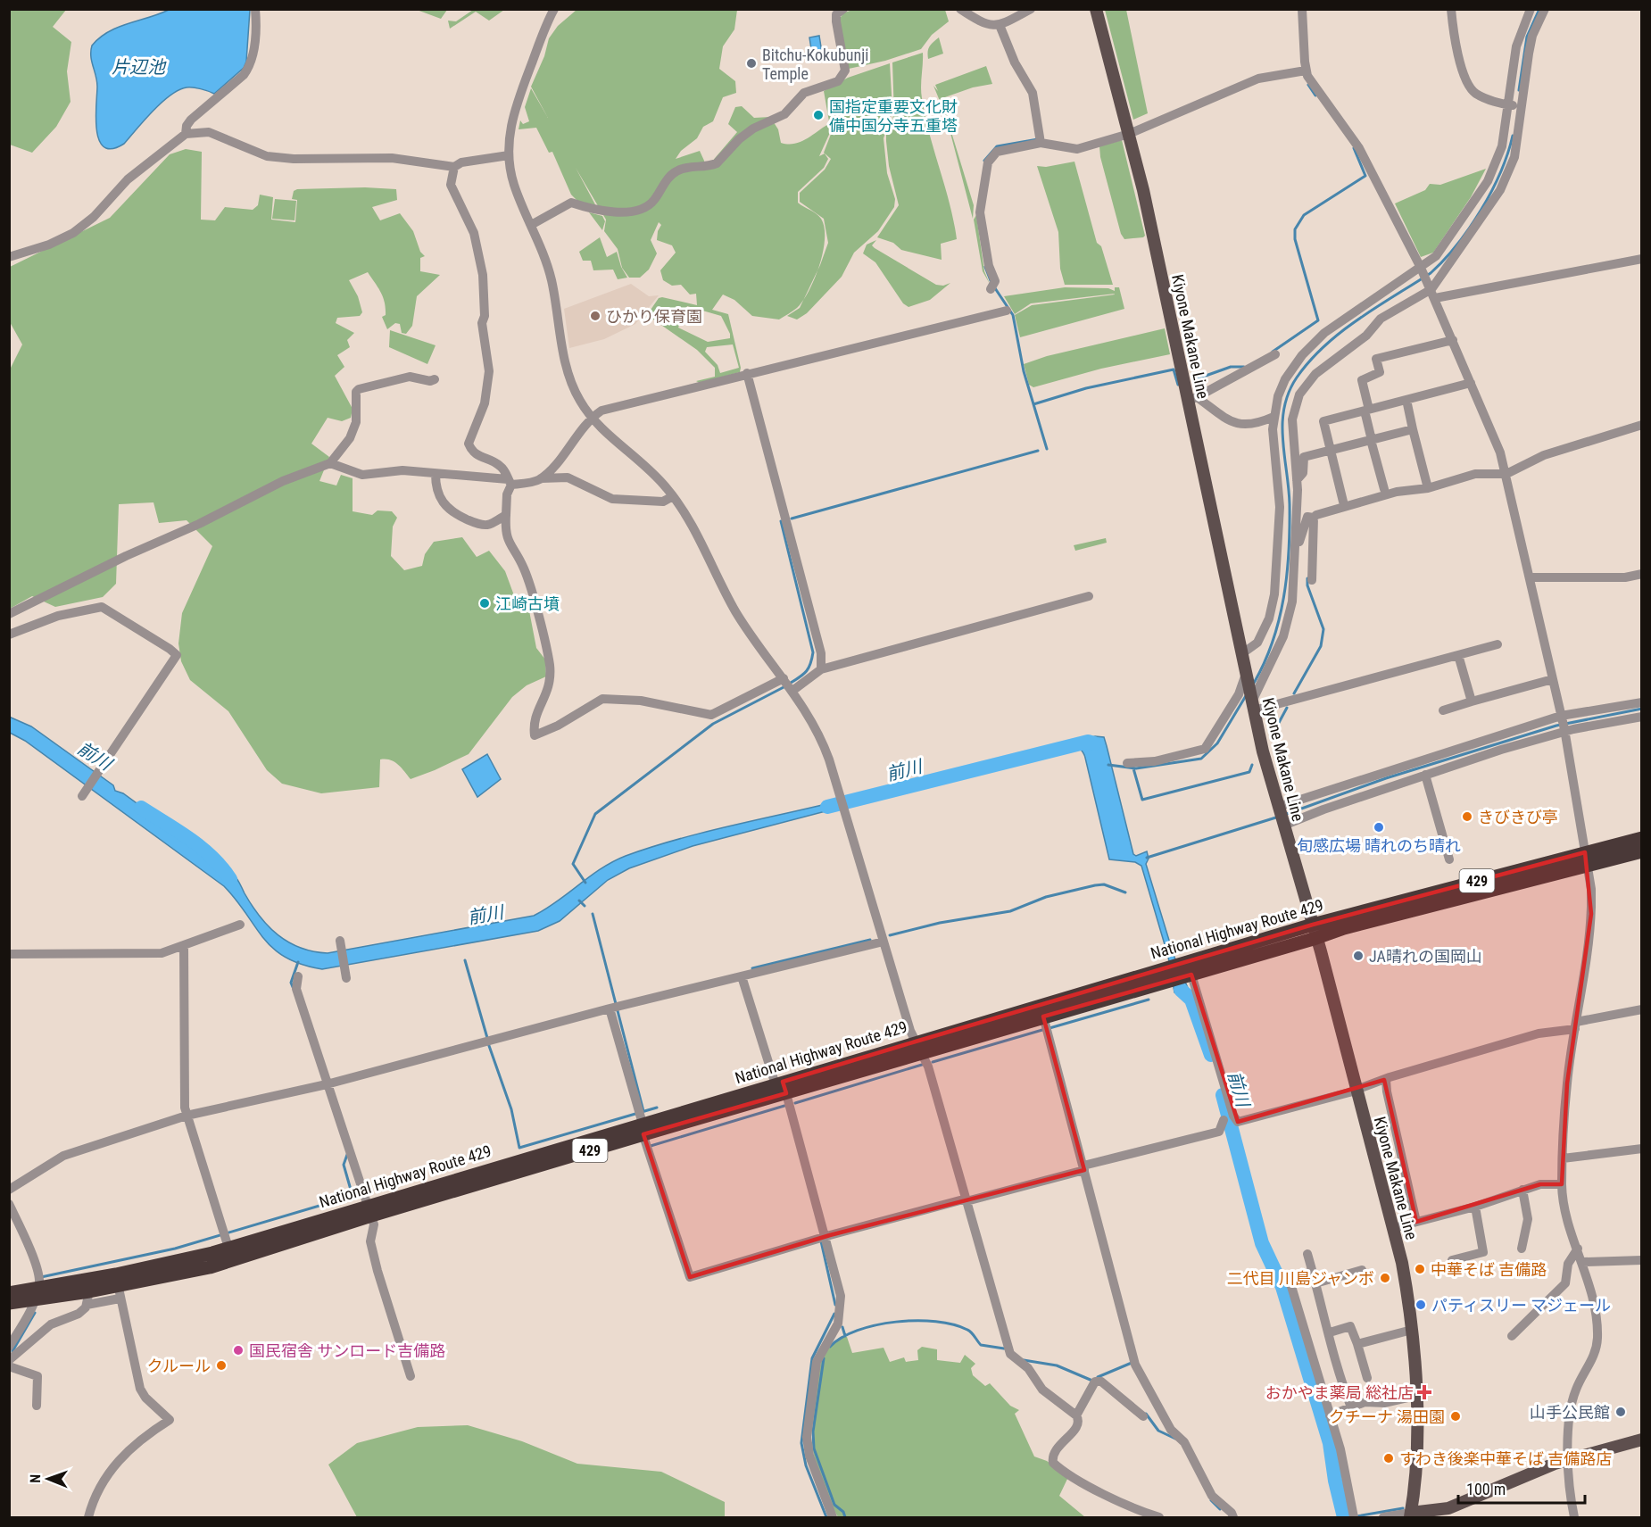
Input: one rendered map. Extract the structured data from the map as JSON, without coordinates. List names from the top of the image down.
{
  "streets": {
    "highway": ["429", "National Highway Route 429"],
    "main road": ["Kiyone Makane Line"]
  },
  "crossings": [
    ["Kiyone Makane Line", "National Highway Route 429"]
  ],
  "water": ["片辺池", "前川"],
  "places": {
    "other": [
      "Bitchu-Kokubunji Temple",
      "国指定重要文化財 備中国分寺五重塔",
      "ひかり保育園",
      "江崎古墳",
      "きびきび亭",
      "旬感広場 晴れのち晴れ",
      "JA晴れの国岡山",
      "中華そば 吉備路",
      "二代目 川島ジャンボ",
      "パティスリー マジェール",
      "国民宿舎 サンロード吉備路",
      "クルール",
      "山手公民館",
      "クチーナ 湯田園",
      "すわき後楽中華そば 吉備路店"
    ],
    "health": ["おかやま薬局 総社店"]
  },
  "scale_bar": "100 m",
  "north": "left"
}
